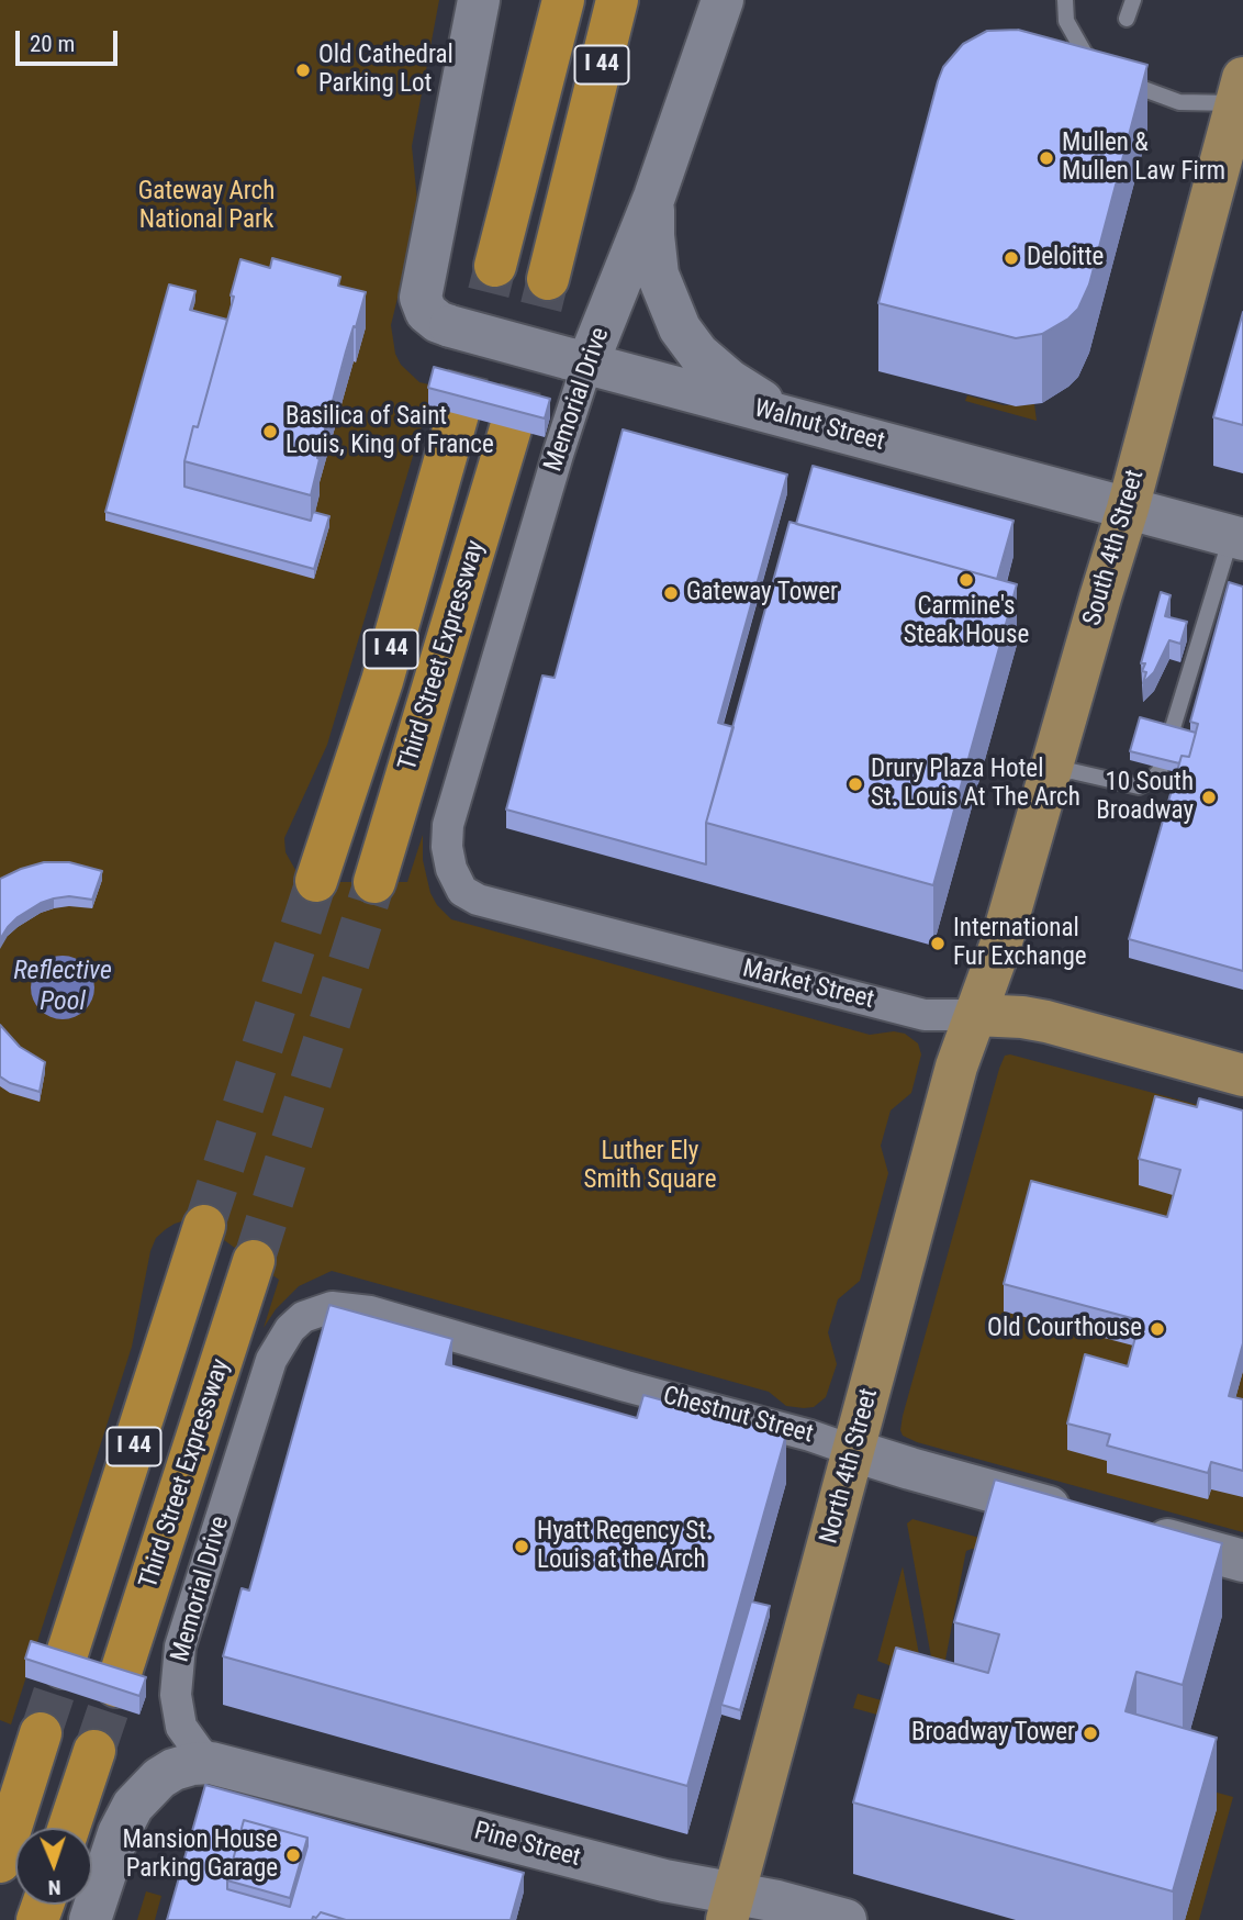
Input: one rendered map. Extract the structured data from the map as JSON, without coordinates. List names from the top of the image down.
{
  "streets": {
    "highway": ["I 44", "Third Street Expressway"],
    "main road": ["South 4th Street", "Market Street", "North 4th Street"],
    "street": [
      "Memorial Drive",
      "Walnut Street",
      "Chestnut Street",
      "Pine Street"
    ]
  },
  "crossings": [
    ["Memorial Drive", "Walnut Street"],
    ["Memorial Drive", "Market Street"],
    ["Memorial Drive", "Chestnut Street"],
    ["Memorial Drive", "Pine Street"],
    ["Walnut Street", "South 4th Street"],
    ["South 4th Street", "Market Street"],
    ["South 4th Street", "North 4th Street"],
    ["Market Street", "North 4th Street"],
    ["Chestnut Street", "North 4th Street"],
    ["North 4th Street", "Pine Street"]
  ],
  "water": ["Reflective Pool"],
  "parks": ["Gateway Arch National Park", "Luther Ely Smith Square"],
  "places": [
    "Old Cathedral Parking Lot",
    "Mullen & Mullen Law Firm",
    "Deloitte",
    "Basilica of Saint Louis, King of France",
    "Carmine's Steak House",
    "Gateway Tower",
    "Drury Plaza Hotel St. Louis At The Arch",
    "10 South Broadway",
    "International Fur Exchange",
    "Old Courthouse",
    "Hyatt Regency St. Louis at the Arch",
    "Broadway Tower",
    "Mansion House Parking Garage"
  ],
  "scale_bar": "20 m",
  "north": "bottom"
}
